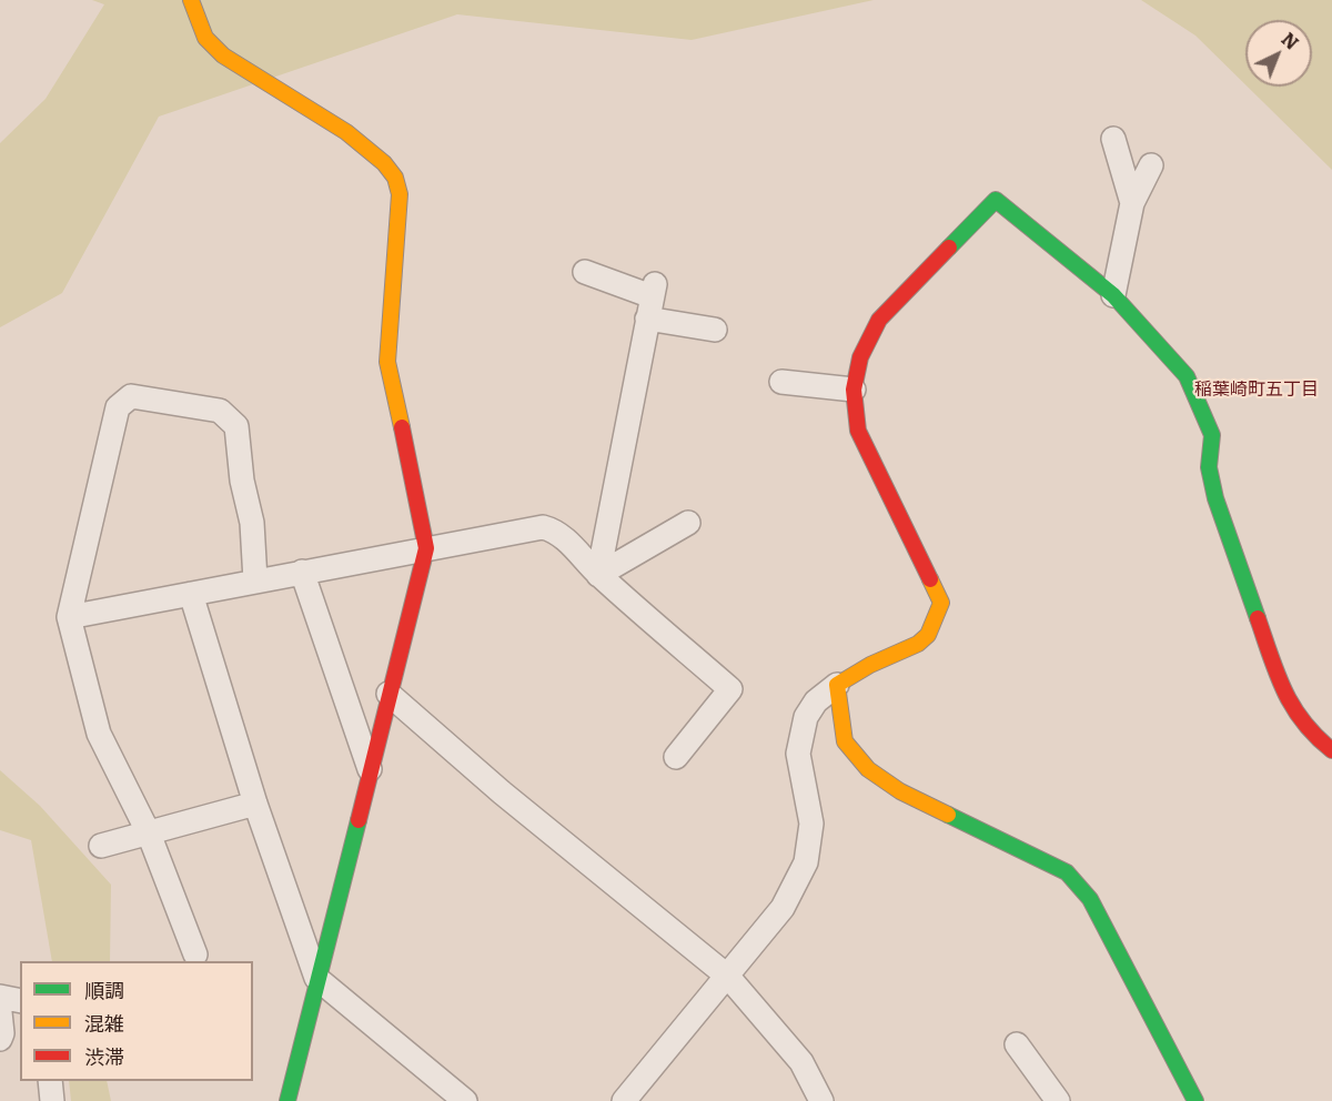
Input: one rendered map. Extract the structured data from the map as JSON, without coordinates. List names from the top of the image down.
{
  "districts": ["稲葉崎町五丁目"],
  "legend": ["順調", "混雑", "渋滞"],
  "north": "top right"
}
